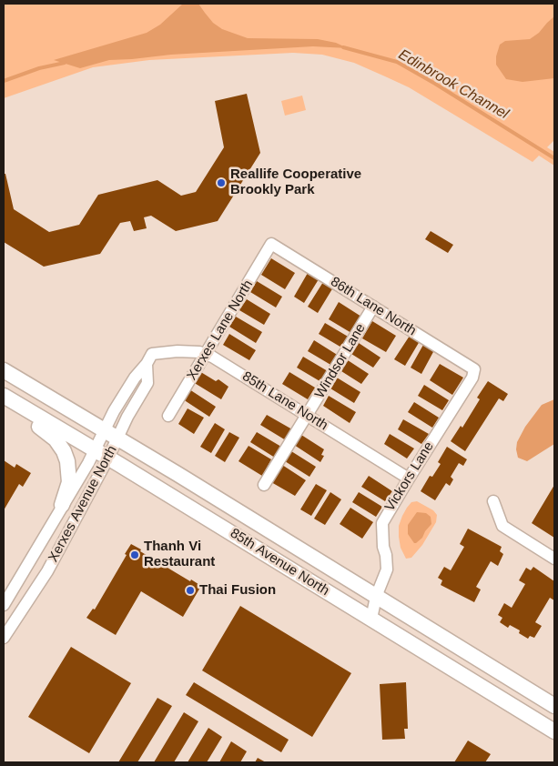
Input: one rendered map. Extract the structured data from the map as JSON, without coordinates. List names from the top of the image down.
{
  "streets": {
    "main road": ["85th Avenue North"],
    "street": [
      "86th Lane North",
      "Xerxes Lane North",
      "Windsor Lane",
      "85th Lane North",
      "Vickors Lane",
      "Xerxes Avenue North"
    ]
  },
  "crossings": [
    ["86th Lane North", "Xerxes Lane North"],
    ["86th Lane North", "Windsor Lane"],
    ["86th Lane North", "Vickors Lane"],
    ["Xerxes Lane North", "85th Lane North"],
    ["Windsor Lane", "85th Lane North"],
    ["85th Lane North", "Vickors Lane"],
    ["85th Lane North", "Xerxes Avenue North"],
    ["Vickors Lane", "85th Avenue North"],
    ["Xerxes Avenue North", "85th Avenue North"]
  ],
  "water": ["Edinbrook Channel"],
  "places": ["Reallife Cooperative Brookly Park", "Thanh Vi Restaurant", "Thai Fusion"]
}
